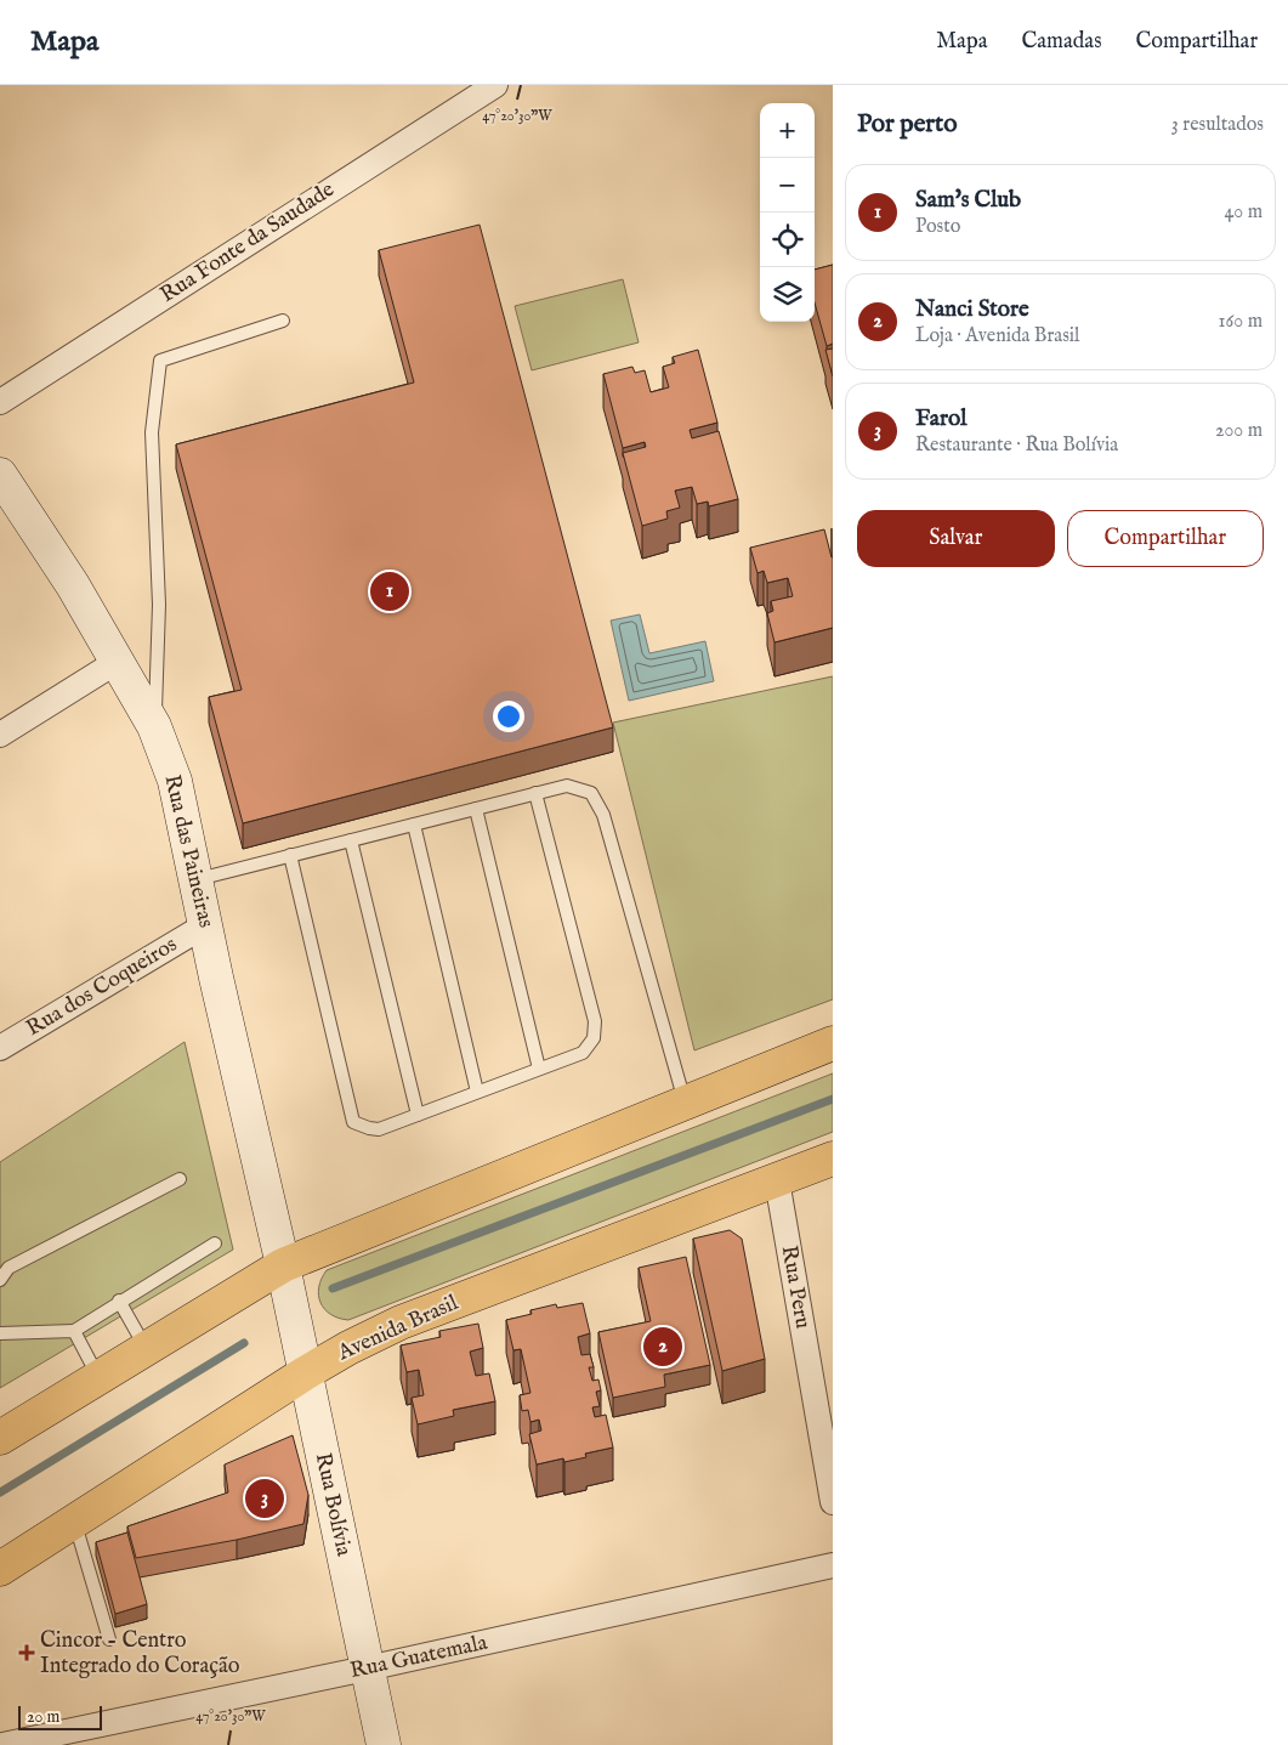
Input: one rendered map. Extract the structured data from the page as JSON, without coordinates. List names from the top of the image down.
{
  "streets": {
    "main road": ["Rua das Paineiras", "Avenida Brasil", "Rua Bolívia"],
    "street": [
      "Rua Fonte da Saudade",
      "Rua dos Coqueiros",
      "Rua Peru",
      "Rua Guatemala"
    ]
  },
  "crossings": [
    ["Rua das Paineiras", "Rua dos Coqueiros"],
    ["Rua das Paineiras", "Rua Bolívia"],
    ["Rua Peru", "Avenida Brasil"],
    ["Avenida Brasil", "Rua Bolívia"],
    ["Rua Bolívia", "Rua Guatemala"]
  ],
  "places": {
    "health": ["Cincor - Centro Integrado do Coração"]
  },
  "scale_bar": "20 m",
  "page": {
    "header": "Mapa",
    "nav": ["Mapa", "Camadas", "Compartilhar"],
    "heading": ["Por perto", "3 resultados"],
    "map_buttons": ["+", "−"],
    "list": [
      {
        "mark": "1",
        "name": "Sam's Club",
        "note": "Posto",
        "value": "40 m"
      },
      {
        "mark": "2",
        "name": "Nanci Store",
        "note": "Loja · Avenida Brasil",
        "value": "160 m"
      },
      {
        "mark": "3",
        "name": "Farol",
        "note": "Restaurante · Rua Bolívia",
        "value": "200 m"
      }
    ],
    "buttons": ["Salvar", "Compartilhar"],
    "pins": ["1", "2", "3"],
    "scale": "20 m"
  },
  "coordinates": ["47°20'30\"W"]
}
